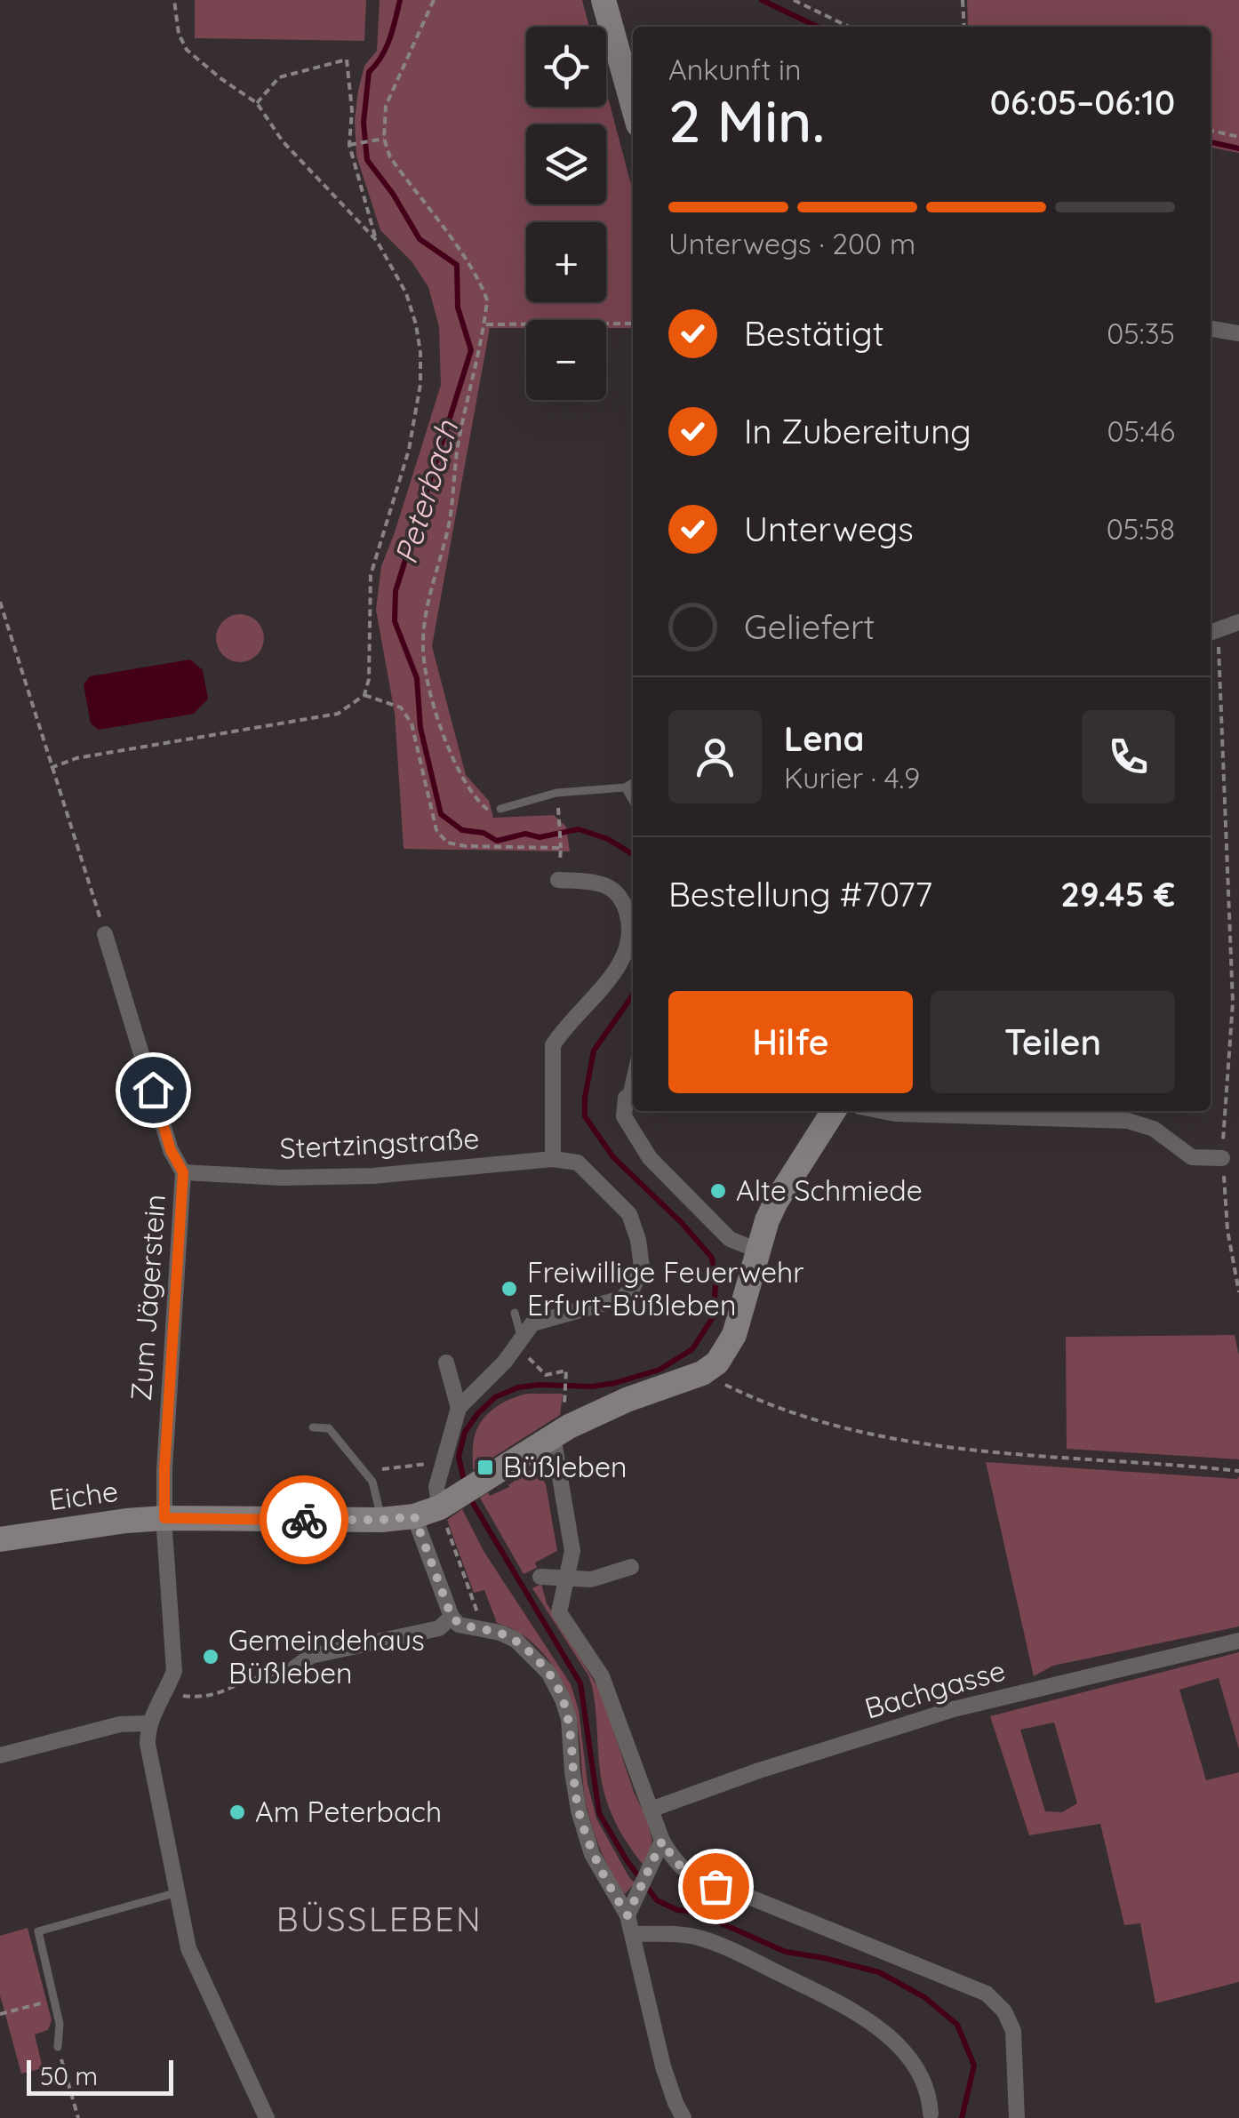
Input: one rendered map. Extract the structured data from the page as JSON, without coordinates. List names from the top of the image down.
{
  "streets": {
    "street": [
      "Stertzingstraße",
      "Zum Jägerstein",
      "Eiche",
      "Bachgasse"
    ]
  },
  "crossings": [
    ["Stertzingstraße", "Zum Jägerstein"],
    ["Zum Jägerstein", "Eiche"]
  ],
  "districts": ["BÜSSLEBEN"],
  "water": ["Peterbach"],
  "places": {
    "other": [
      "Alte Schmiede",
      "Freiwillige Feuerwehr Erfurt-Büßleben",
      "Gemeindehaus Büßleben",
      "Am Peterbach"
    ],
    "transit": ["Büßleben"]
  },
  "scale_bar": "50 m",
  "page": {
    "map_buttons": ["+", "−"],
    "heading": ["2 Min.", "Ankunft in", "06:05–06:10"],
    "panel": [
      "Lena",
      "Kurier · 4.9",
      "Bestellung #7077",
      "29.45 €"
    ],
    "bar": "Unterwegs · 200 m",
    "list": [
      ["Bestätigt", "05:35"],
      ["In Zubereitung", "05:46"],
      ["Unterwegs", "05:58"],
      "Geliefert"
    ],
    "buttons": ["Hilfe", "Teilen"],
    "scale": "50 m"
  }
}
